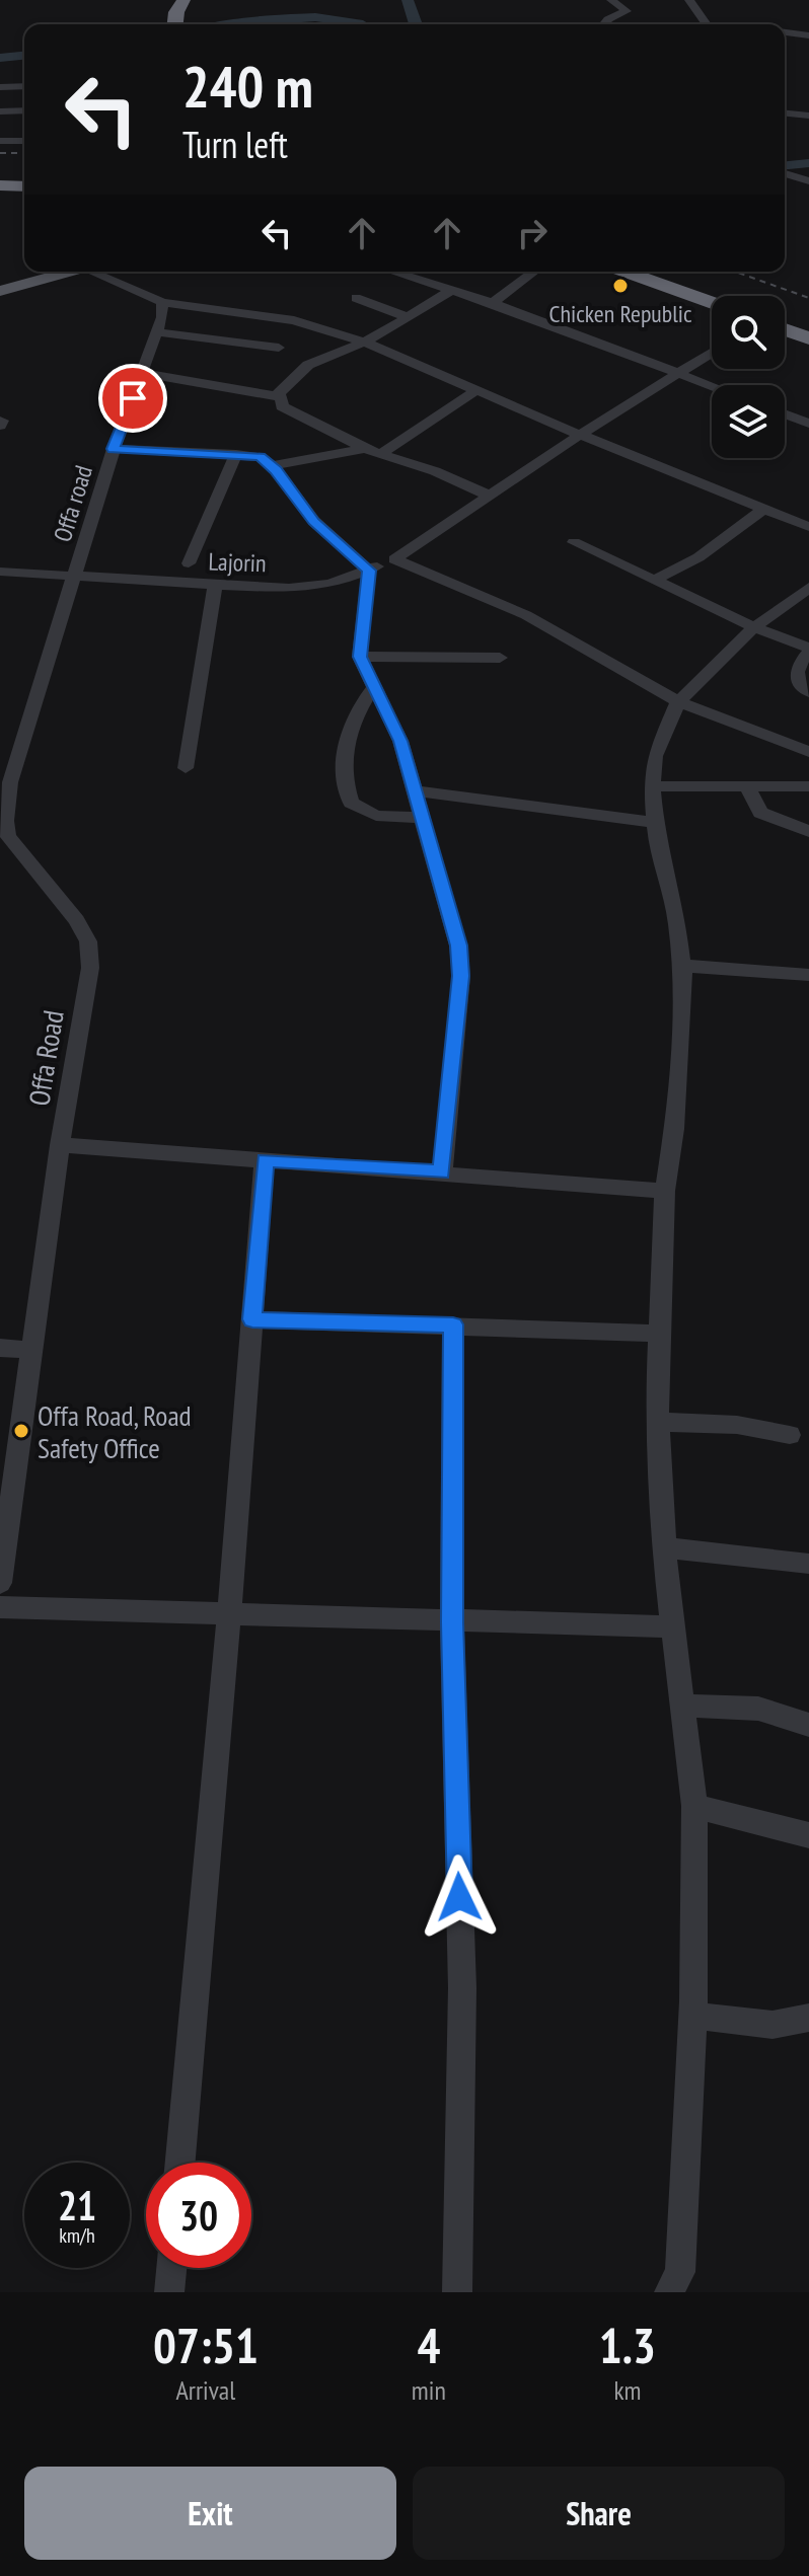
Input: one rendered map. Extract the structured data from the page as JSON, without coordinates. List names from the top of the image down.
{
  "streets": {
    "street": ["Offa road", "Lajorin", "Offa Road"]
  },
  "crossings": [
    ["Offa road", "Lajorin"],
    ["Offa road", "Offa Road"],
    ["Lajorin", "Offa Road"]
  ],
  "places": ["Chicken Republic", "Offa Road, Road Safety Office"],
  "page": {
    "turn": ["240 m", "Turn left"],
    "speed": "21 km/h",
    "limit": "30",
    "eta": [
      "07:51",
      "Arrival",
      "4",
      "min",
      "1.3",
      "km"
    ],
    "buttons": ["Exit", "Share"]
  }
}
